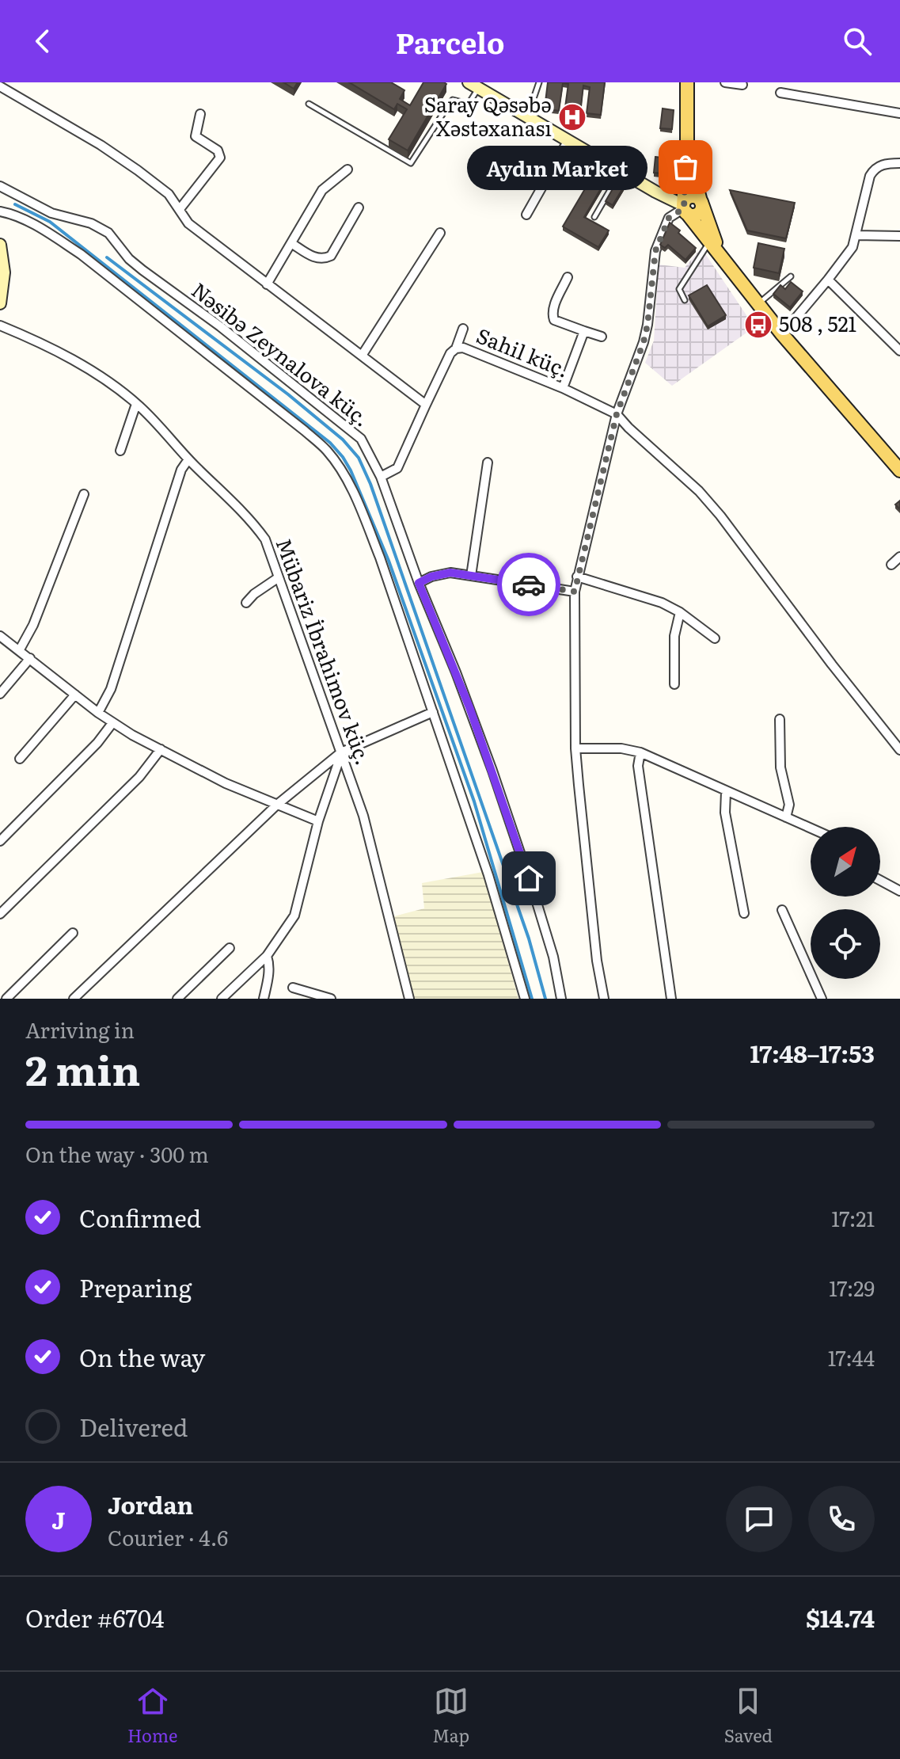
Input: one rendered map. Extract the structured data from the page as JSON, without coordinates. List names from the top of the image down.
{
  "streets": {
    "street": ["Sahil küç.", "Nəsibə Zeynalova küç.", "Mübariz İbrahimov küç."]
  },
  "crossings": [
    ["Sahil küç.", "Nəsibə Zeynalova küç."]
  ],
  "places": {
    "hospital": ["Saray Qəsəbə Xəstəxanası"],
    "other": ["Aydın Market"],
    "bus stop": ["508 , 521"]
  },
  "north": "top right",
  "page": {
    "header": "Parcelo",
    "bubble": "Aydın Market",
    "heading": ["2 min", "Arriving in", "17:48–17:53"],
    "panel": [
      "Jordan",
      "Courier · 4.6",
      "Order #6704",
      "$14.74"
    ],
    "bar": "On the way · 300 m",
    "list": [
      ["Confirmed", "17:21"],
      ["Preparing", "17:29"],
      ["On the way", "17:44"],
      "Delivered"
    ],
    "round": "J",
    "tabs": ["Home", "Map", "Saved"]
  }
}
